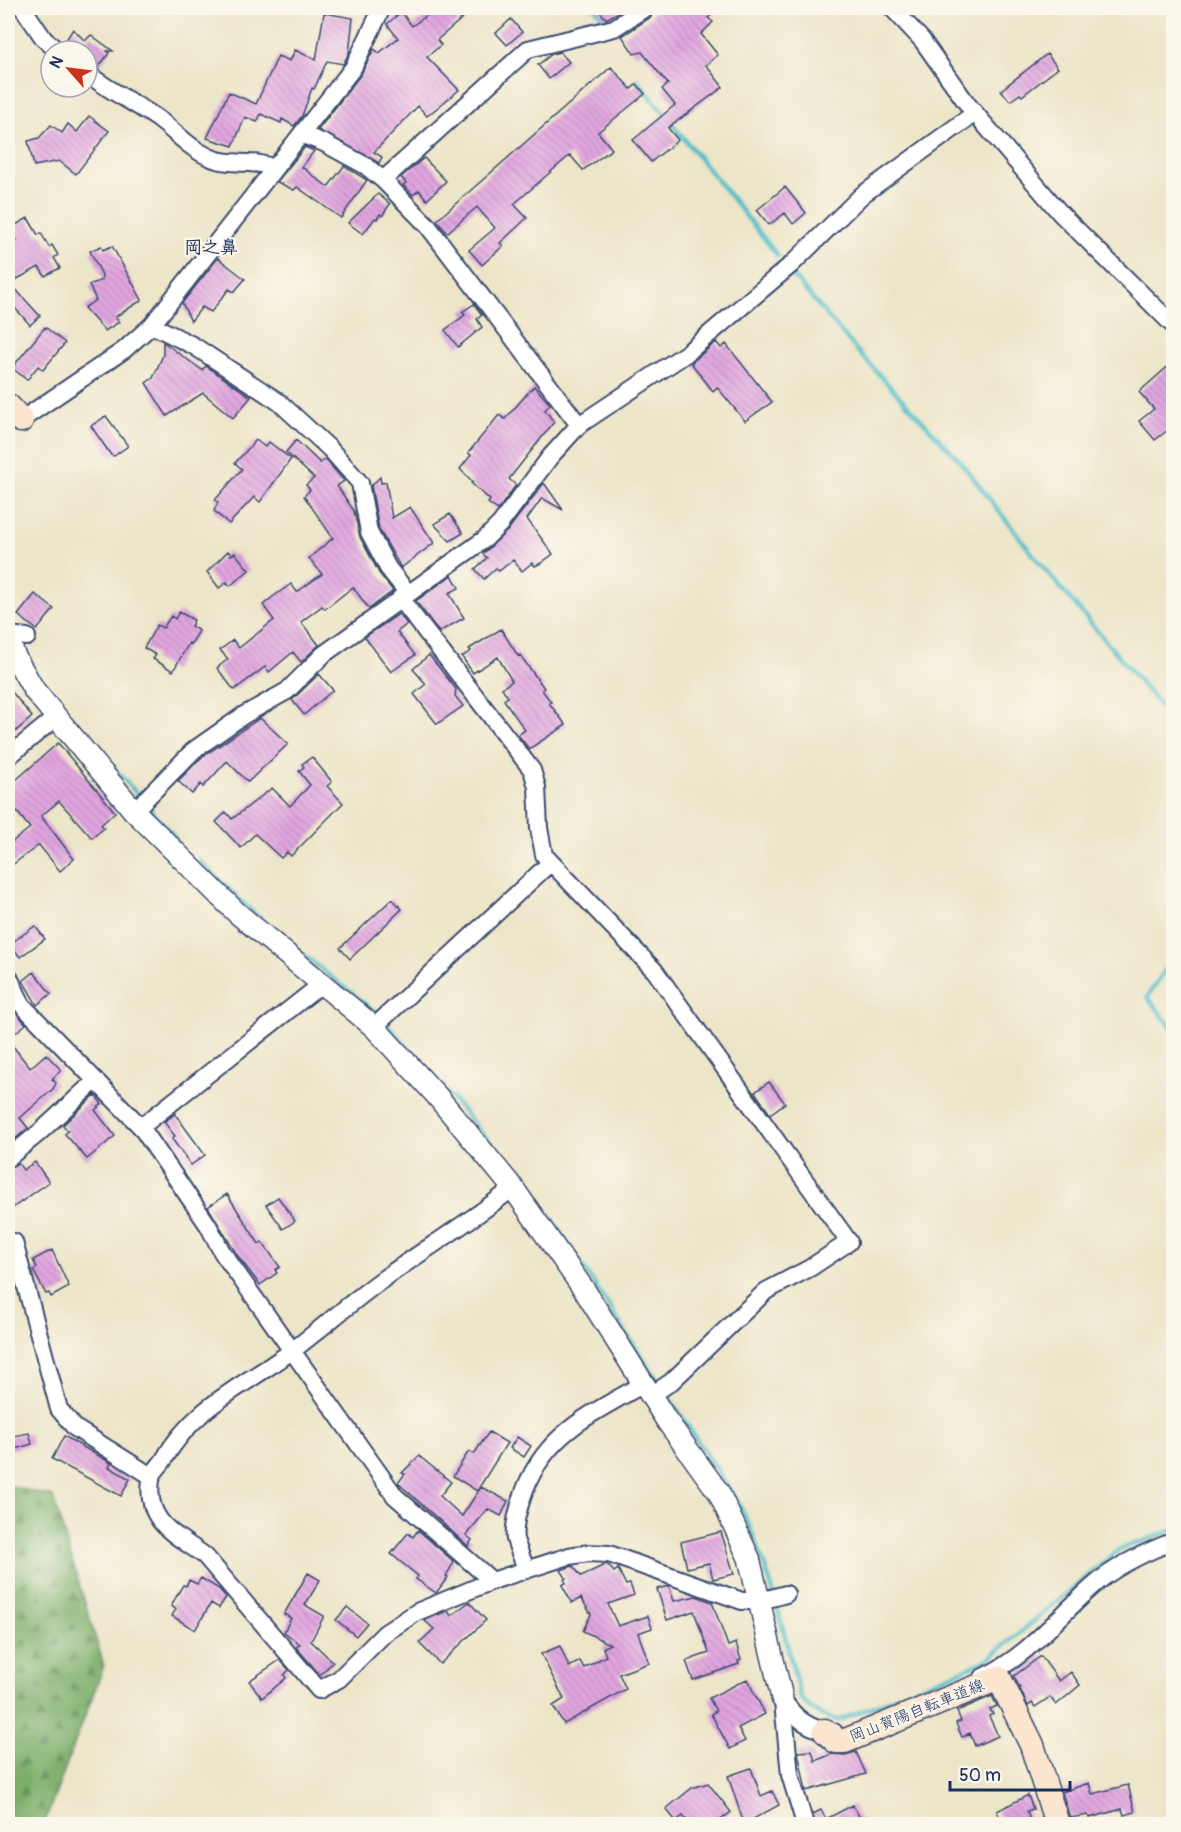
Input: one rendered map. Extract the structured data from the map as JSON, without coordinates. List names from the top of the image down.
{
  "streets": {
    "main road": ["岡山賀陽自転車道線"]
  },
  "districts": ["岡之鼻"],
  "scale_bar": "50 m",
  "north": "top left"
}
